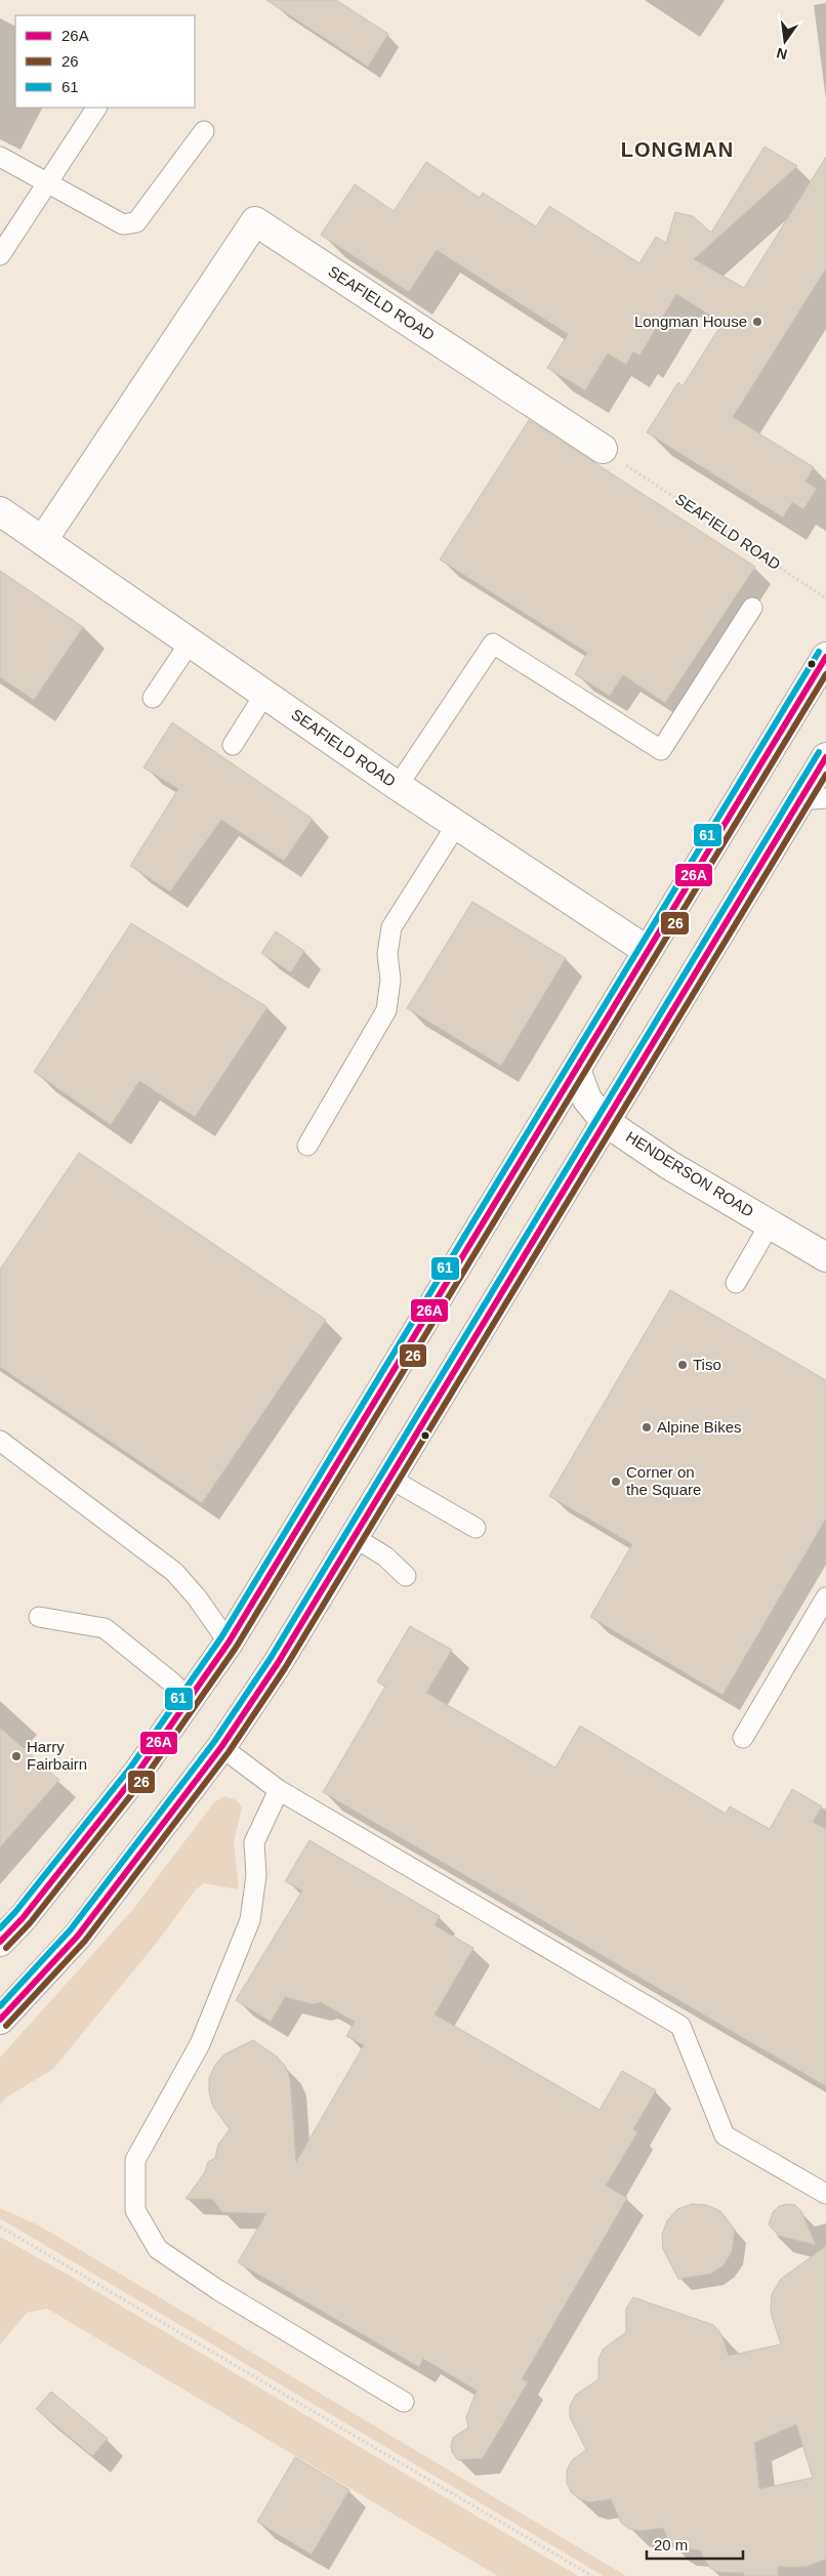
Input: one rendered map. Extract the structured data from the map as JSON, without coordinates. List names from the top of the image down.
{
  "streets": {
    "main road": ["SEAFIELD ROAD", "HENDERSON ROAD"]
  },
  "districts": ["LONGMAN"],
  "places": [
    "Longman House",
    "Tiso",
    "Alpine Bikes",
    "Corner on the Square",
    "Harry Fairbairn"
  ],
  "lines": ["transit line 61", "transit line 26A", "transit line 26"],
  "legend": ["26A", "26", "61"],
  "scale_bar": "20 m",
  "north": "bottom"
}
